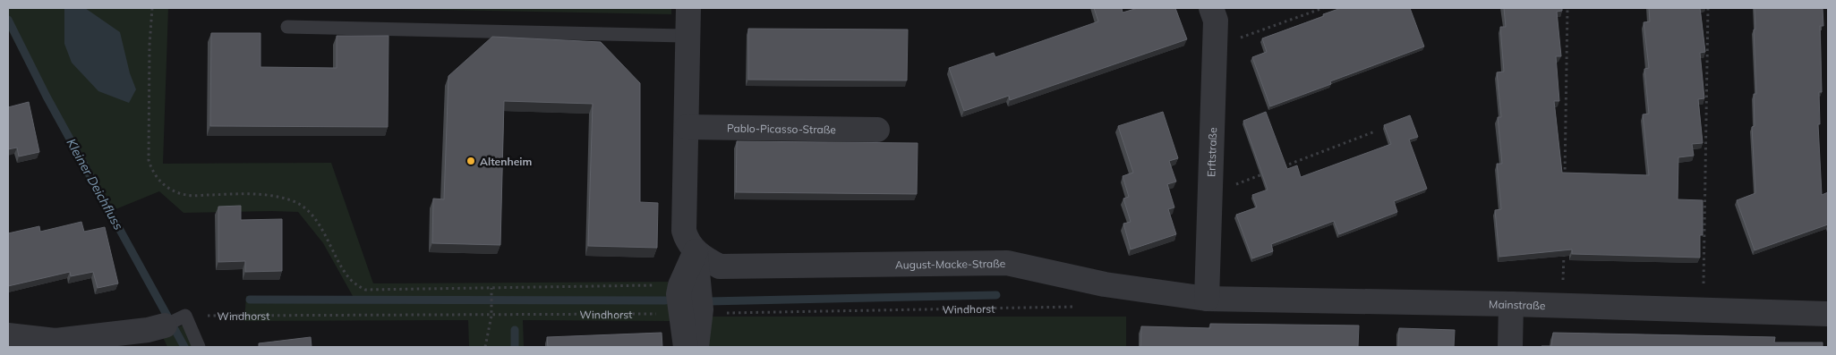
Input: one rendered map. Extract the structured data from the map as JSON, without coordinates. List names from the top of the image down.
{
  "streets": {
    "street": [
      "Pablo-Picasso-Straße",
      "Erftstraße",
      "August-Macke-Straße",
      "Mainstraße"
    ],
    "path": ["Windhorst"]
  },
  "crossings": [
    ["Erftstraße", "August-Macke-Straße"],
    ["Erftstraße", "Mainstraße"],
    ["August-Macke-Straße", "Mainstraße"]
  ],
  "water": ["Kleiner Deichfluss"],
  "places": ["Altenheim"]
}
